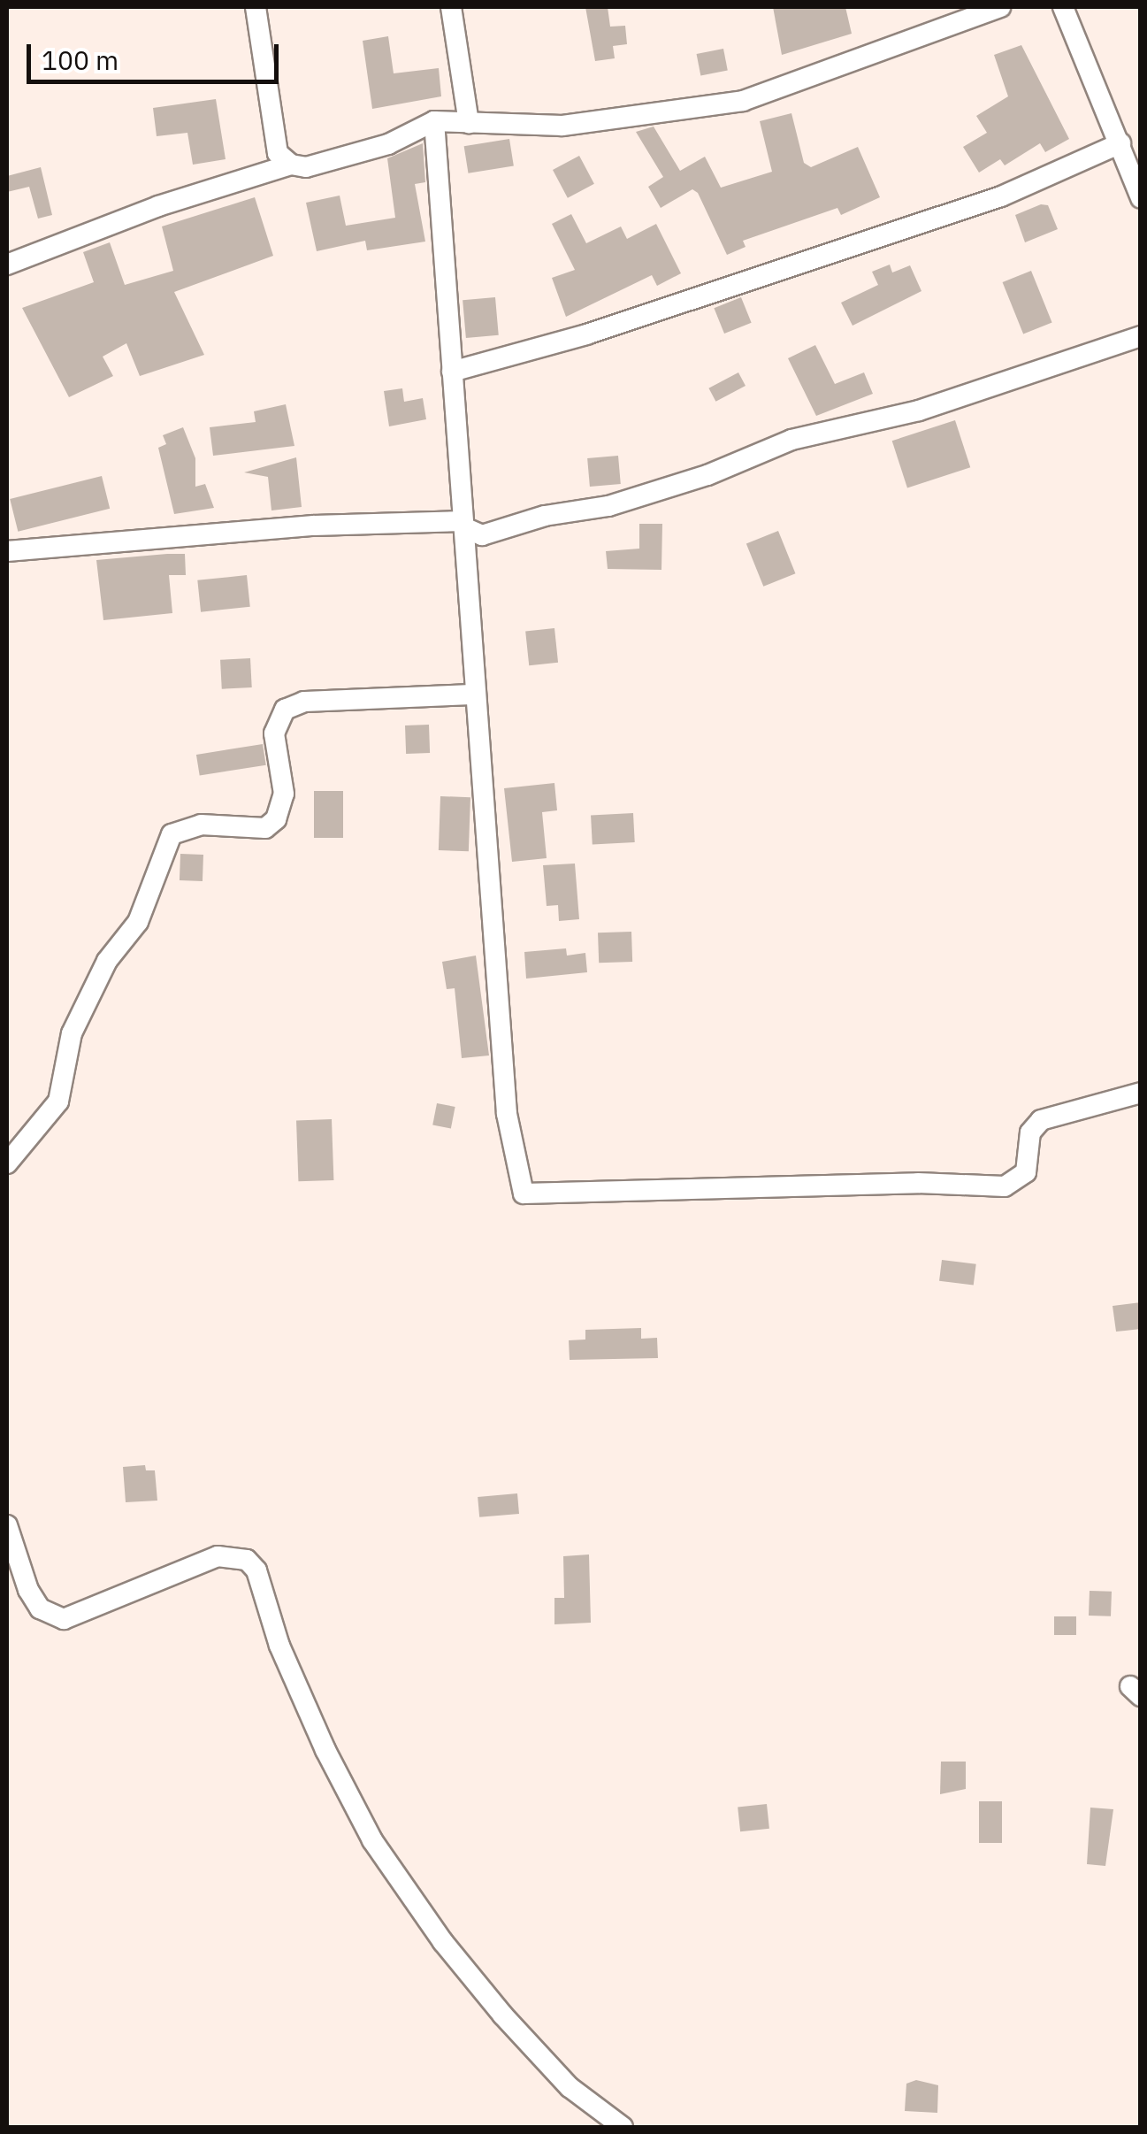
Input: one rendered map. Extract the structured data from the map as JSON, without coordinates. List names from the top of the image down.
{
  "scale_bar": "100 m"
}
